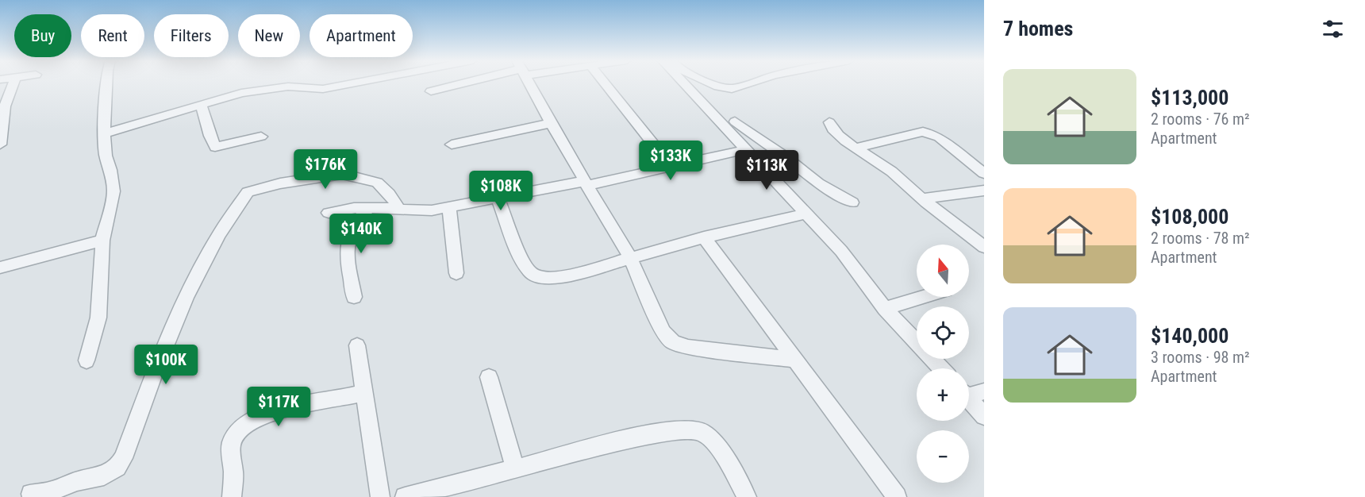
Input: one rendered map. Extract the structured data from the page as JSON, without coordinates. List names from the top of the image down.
{
  "north": "top",
  "page": {
    "heading": "7 homes",
    "chip": [
      "Buy",
      "Rent",
      "Filters",
      "New",
      "Apartment"
    ],
    "list": [
      {
        "name": "$113,000",
        "note": "2 rooms · 76 m² · Apartment"
      },
      {
        "name": "$108,000",
        "note": "2 rooms · 78 m² · Apartment"
      },
      {
        "name": "$140,000",
        "note": "3 rooms · 98 m² · Apartment"
      }
    ],
    "price": [
      "$133K",
      "$176K",
      "$113K",
      "$108K",
      "$140K",
      "$100K",
      "$117K"
    ],
    "map_buttons": ["+", "−"]
  }
}
